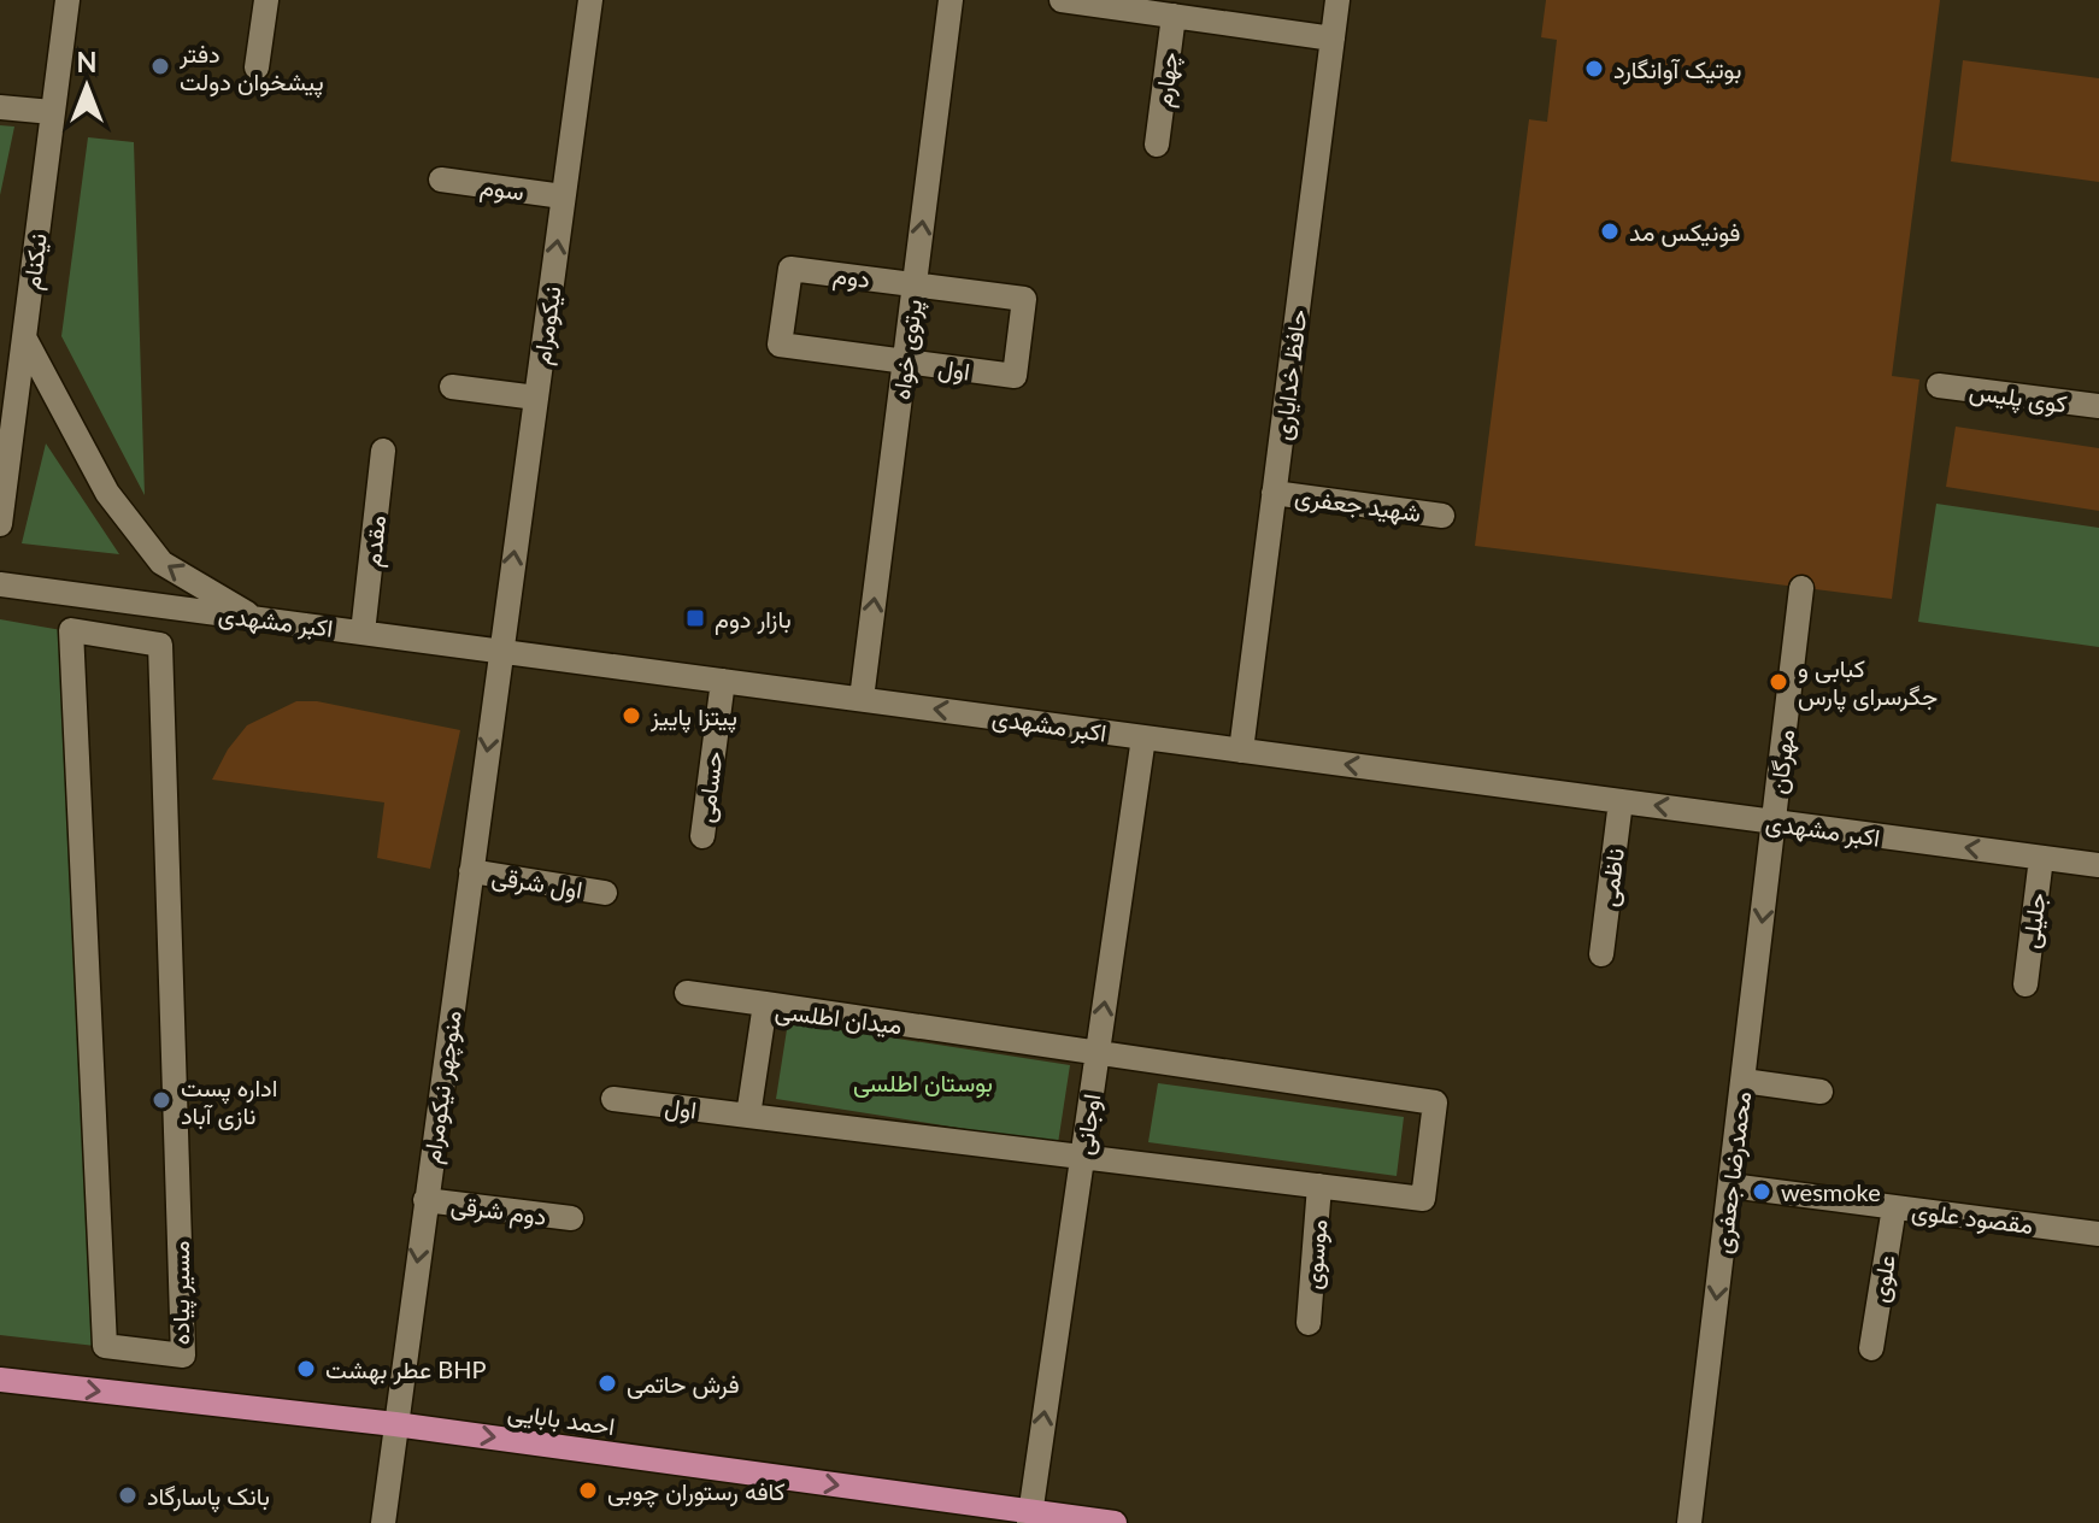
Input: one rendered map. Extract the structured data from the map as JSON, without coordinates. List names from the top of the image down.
{
  "streets": {
    "main road": ["احمد بابایی"],
    "street": [
      "چهارم",
      "سوم",
      "نیکنام",
      "دوم",
      "نیکومرام",
      "پرتوی خواه",
      "اول",
      "حافظ خدایاری",
      "کوی پلیس",
      "شهید جعفری",
      "مقدم",
      "اکبر مشهدی",
      "مهرگان",
      "حسامی",
      "ناظمی",
      "اول شرقی",
      "جلیلی",
      "میدان اطلسی",
      "منوچهر نیکومرام",
      "اوجانی",
      "محمدرضا جعفری",
      "دوم شرقی",
      "مقصود علوی",
      "موسوی",
      "علوی",
      "مسیر پیاده"
    ]
  },
  "crossings": [
    ["سوم", "نیکومرام"],
    ["دوم", "پرتوی خواه"],
    ["دوم", "اول"],
    ["نیکومرام", "اکبر مشهدی"],
    ["نیکومرام", "منوچهر نیکومرام"],
    ["پرتوی خواه", "اول"],
    ["پرتوی خواه", "اکبر مشهدی"],
    ["اول", "میدان اطلسی"],
    ["حافظ خدایاری", "شهید جعفری"],
    ["حافظ خدایاری", "اکبر مشهدی"],
    ["مقدم", "اکبر مشهدی"],
    ["اکبر مشهدی", "مهرگان"],
    ["اکبر مشهدی", "حسامی"],
    ["اکبر مشهدی", "ناظمی"],
    ["اکبر مشهدی", "جلیلی"],
    ["اکبر مشهدی", "منوچهر نیکومرام"],
    ["اکبر مشهدی", "اوجانی"],
    ["اکبر مشهدی", "محمدرضا جعفری"],
    ["مهرگان", "محمدرضا جعفری"],
    ["اول شرقی", "منوچهر نیکومرام"],
    ["میدان اطلسی", "اوجانی"],
    ["میدان اطلسی", "موسوی"],
    ["منوچهر نیکومرام", "دوم شرقی"],
    ["منوچهر نیکومرام", "احمد بابایی"],
    ["اوجانی", "احمد بابایی"],
    ["محمدرضا جعفری", "مقصود علوی"],
    ["مقصود علوی", "علوی"]
  ],
  "one_way": [
    "نیکومرام",
    "پرتوی خواه",
    "اکبر مشهدی",
    "منوچهر نیکومرام",
    "اوجانی",
    "محمدرضا جعفری",
    "احمد بابایی"
  ],
  "parks": ["بوستان اطلسی"],
  "places": {
    "other": [
      "دفتر پیشخوان دولت",
      "بوتیک آوانگارد",
      "فونیکس مد",
      "کبابی و جگرسرای پارس",
      "پیتزا پاییز",
      "اداره پست نازی آباد",
      "wesmoke",
      "عطر بهشت BHP",
      "فرش حاتمی",
      "کافه رستوران چوبی",
      "بانک پاسارگاد"
    ],
    "transit": ["بازار دوم"]
  },
  "north": "top"
}
